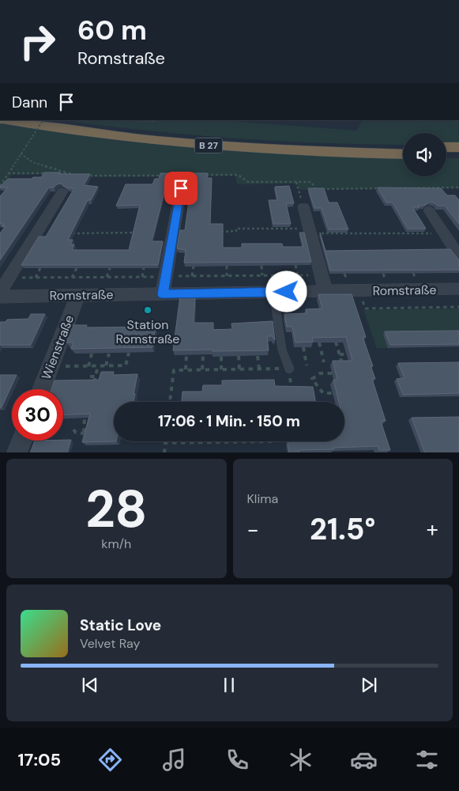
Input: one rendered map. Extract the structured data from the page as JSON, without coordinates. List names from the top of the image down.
{
  "streets": {
    "highway": ["B 27"],
    "street": ["Romstraße", "Wienstraße"]
  },
  "crossings": [
    ["Romstraße", "Wienstraße"]
  ],
  "places": ["Station Romstraße"],
  "page": {
    "turn": ["60 m", "Romstraße"],
    "then": "Dann",
    "limit": "30",
    "trip": "17:06 · 1 Min. · 150 m",
    "tile": [
      ["28", "km/h"],
      "Klima"
    ],
    "heat": ["−", "21.5°", "+"],
    "song": ["Static Love", "Velvet Ray"],
    "tabs": "17:05"
  }
}
